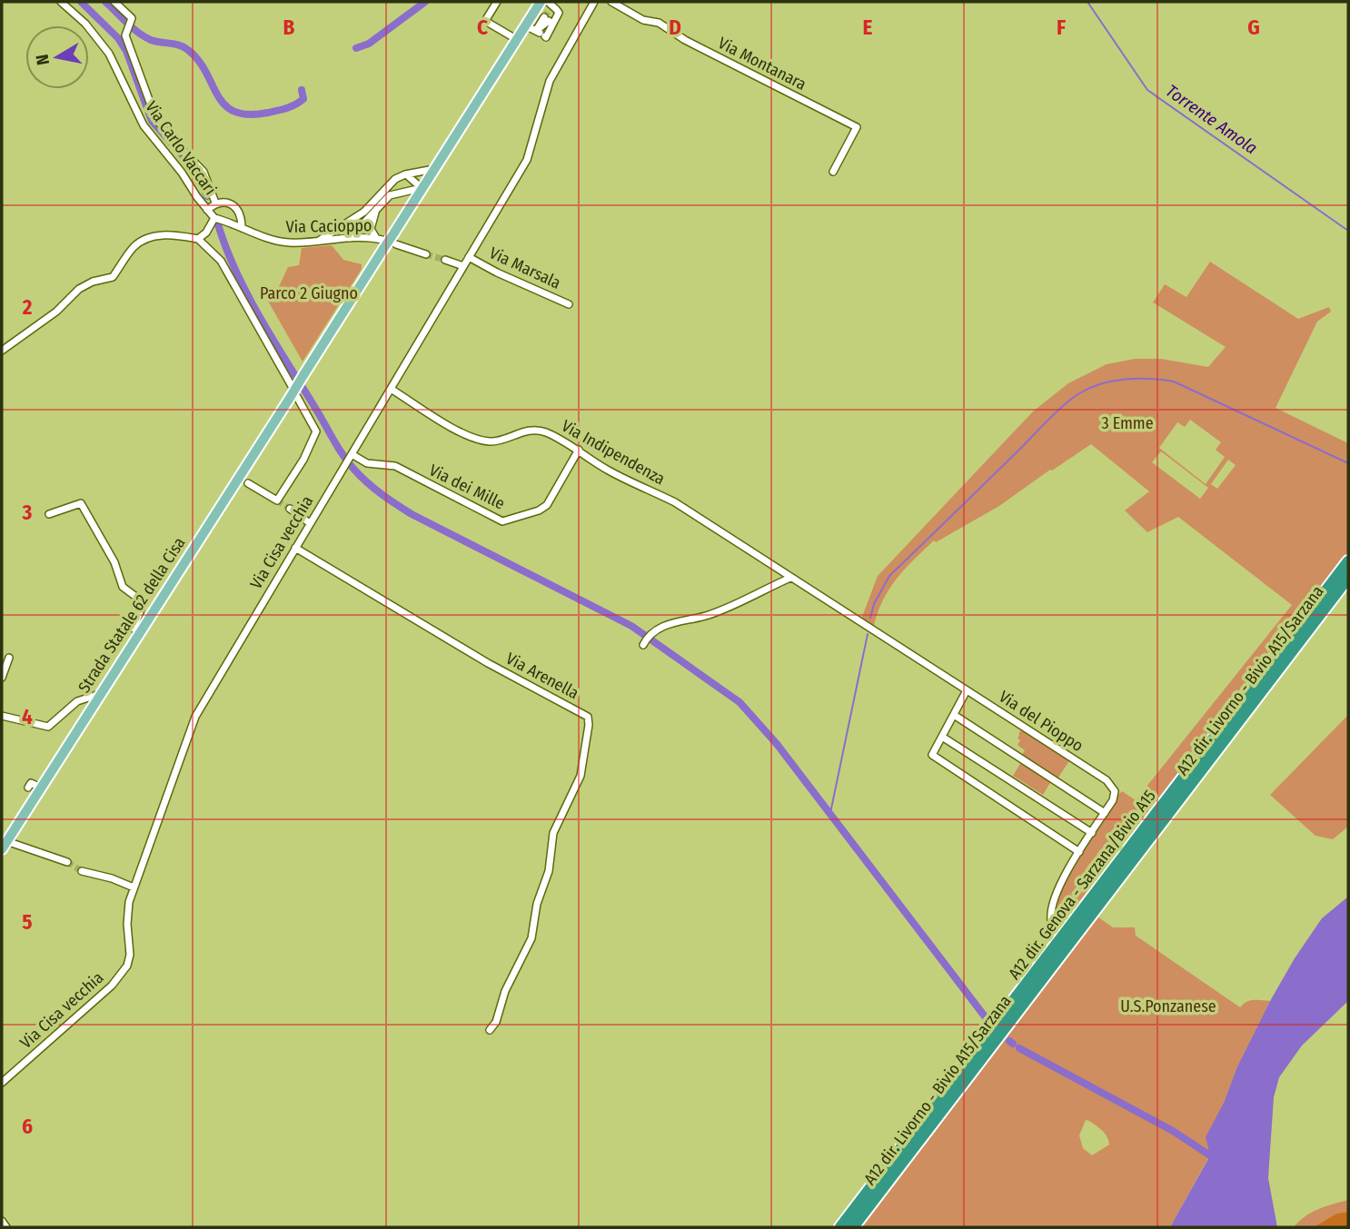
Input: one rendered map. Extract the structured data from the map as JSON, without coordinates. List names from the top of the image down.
{
  "streets": {
    "highway": ["A12 dir. Livorno - Bivio A15/Sarzana", "A12 dir. Genova - Sarzana/Bivio A15"],
    "main road": ["Strada Statale 62 della Cisa"],
    "street": [
      "Via Montanara",
      "Via Carlo Vaccari",
      "Via Cacioppo",
      "Via Marsala",
      "Via Indipendenza",
      "Via dei Mille",
      "Via Cisa vecchia",
      "Via Arenella",
      "Via del Pioppo"
    ]
  },
  "crossings": [
    ["Via Carlo Vaccari", "Via Cacioppo"],
    ["Via Cacioppo", "Strada Statale 62 della Cisa"],
    ["Via Marsala", "Via Cisa vecchia"],
    ["Via Indipendenza", "Via dei Mille"],
    ["Via Indipendenza", "Via Cisa vecchia"],
    ["Via Indipendenza", "Via del Pioppo"],
    ["Via dei Mille", "Via Cisa vecchia"],
    ["Via Cisa vecchia", "Via Arenella"]
  ],
  "water": ["Torrente Amola"],
  "parks": ["Parco 2 Giugno", "3 Emme", "U.S.Ponzanese"],
  "north": "left",
  "grid": {
    "columns": [
      "B",
      "C",
      "D",
      "E",
      "F",
      "G"
    ],
    "rows": [
      "2",
      "3",
      "4",
      "5",
      "6"
    ]
  }
}
